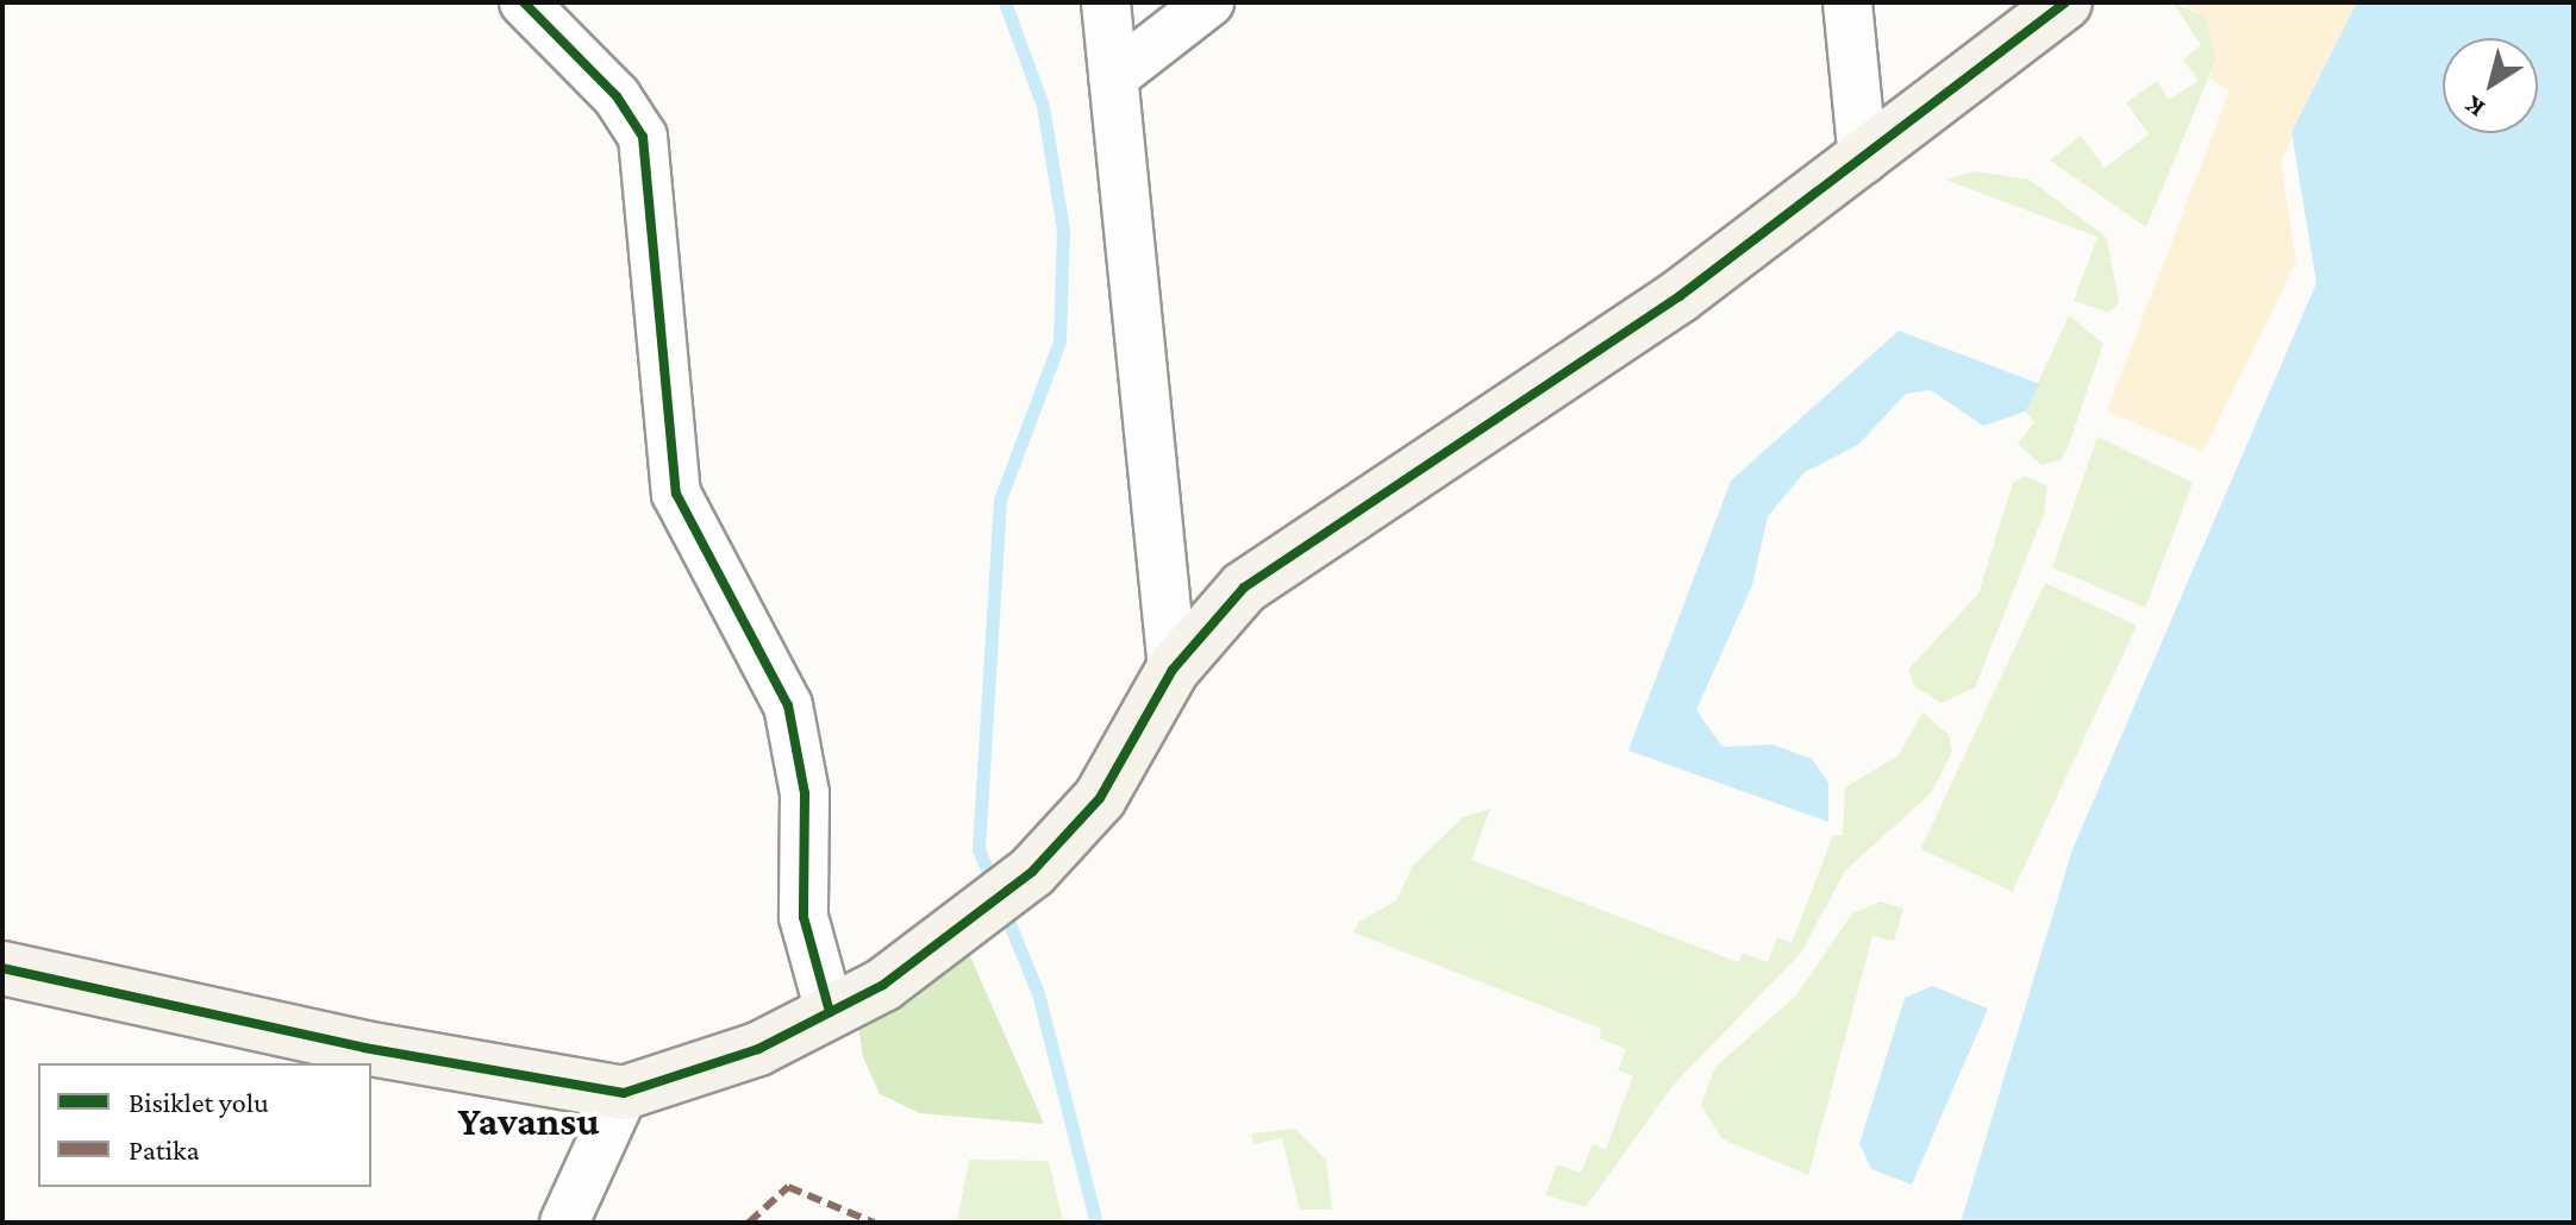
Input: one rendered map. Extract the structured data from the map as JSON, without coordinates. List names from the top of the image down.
{
  "districts": ["Yavansu"],
  "legend": ["Bisiklet yolu", "Patika"],
  "north": "bottom left"
}
